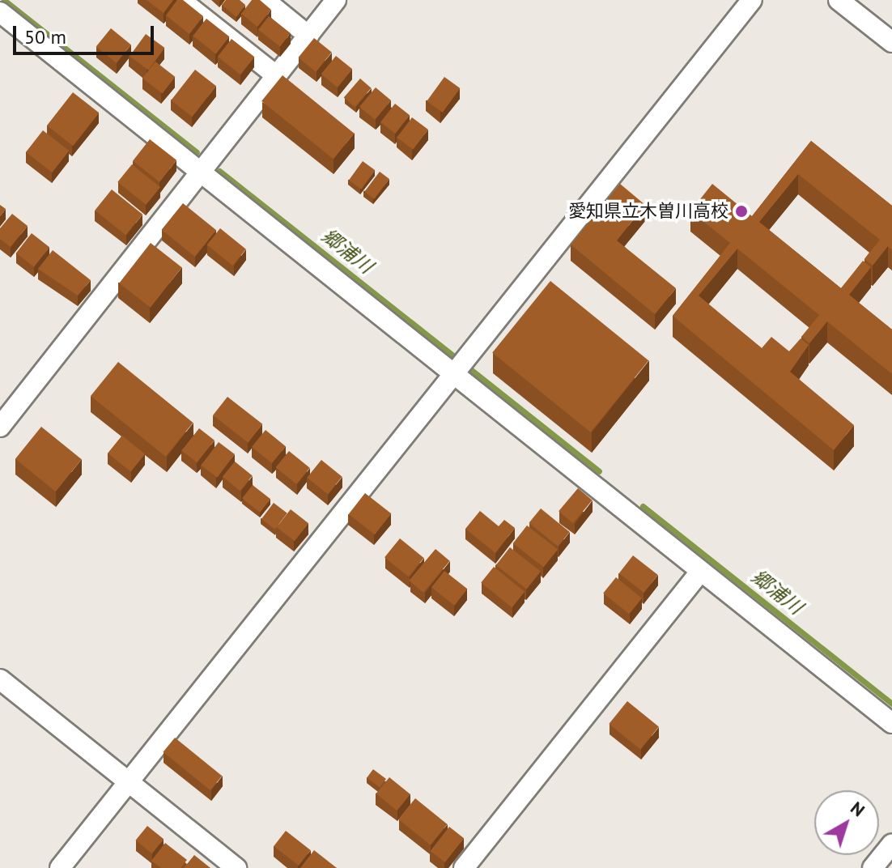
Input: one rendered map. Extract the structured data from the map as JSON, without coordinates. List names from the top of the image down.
{
  "water": ["郷浦川"],
  "places": ["愛知県立木曽川高校"],
  "scale_bar": "50 m",
  "north": "top right"
}
